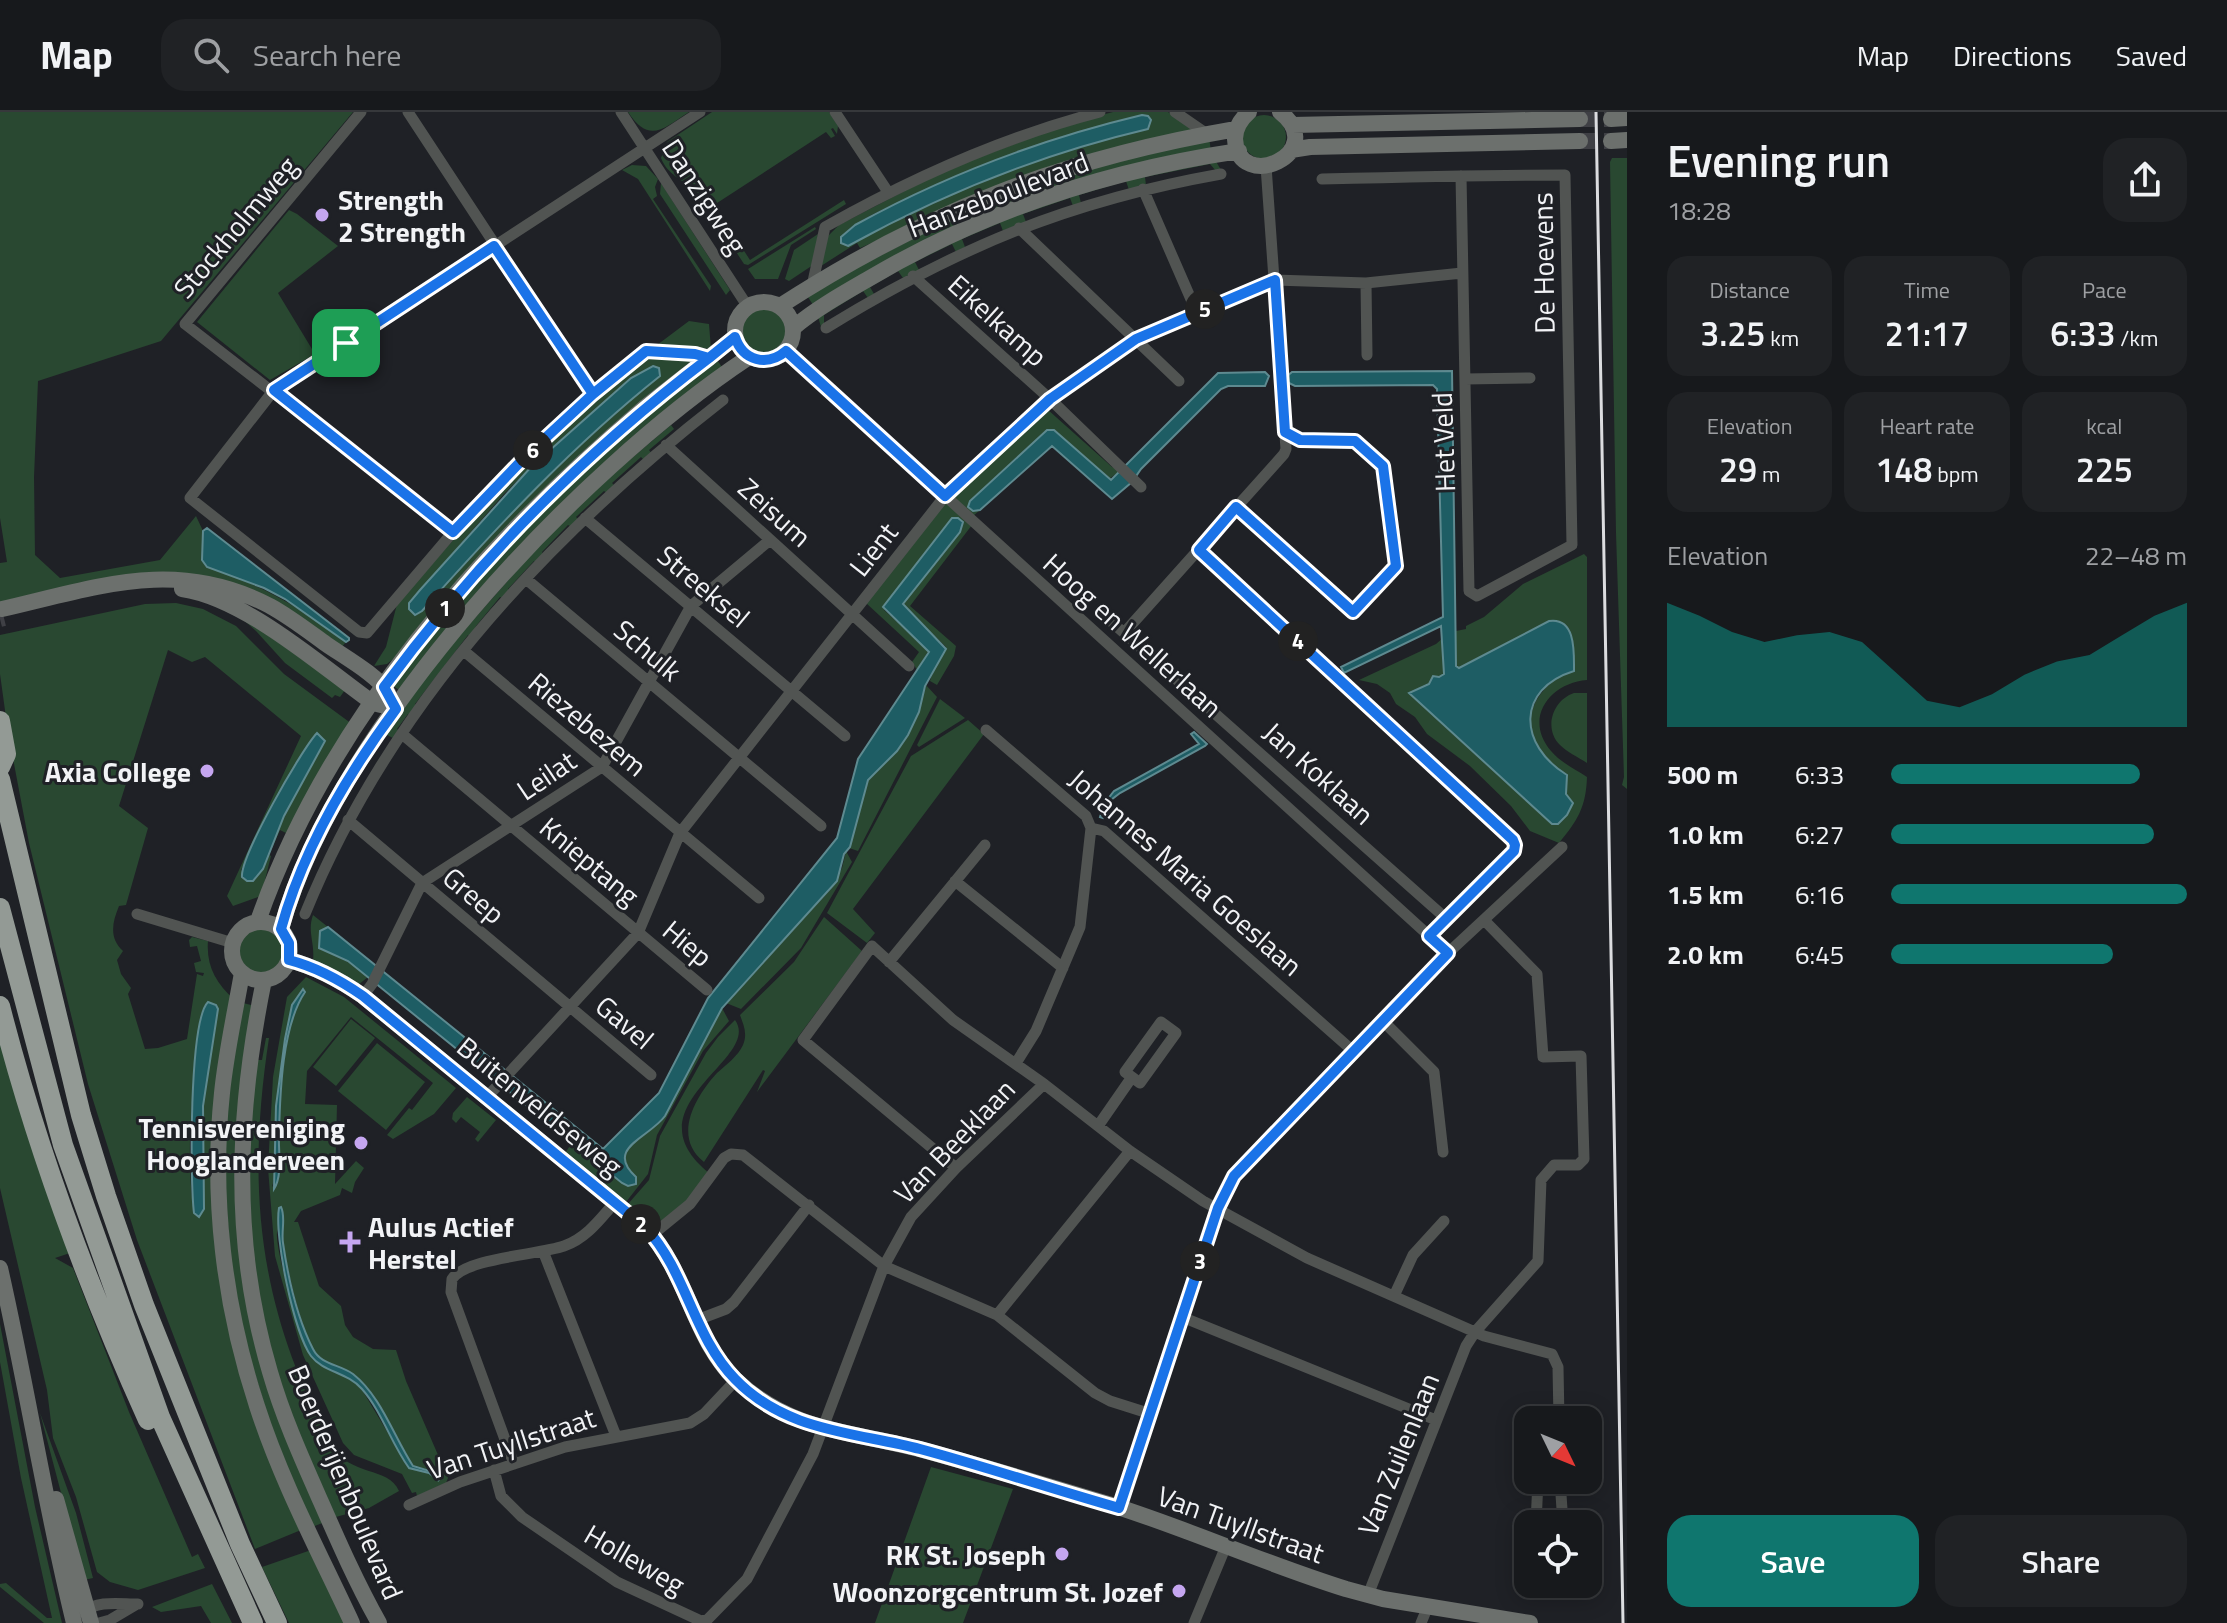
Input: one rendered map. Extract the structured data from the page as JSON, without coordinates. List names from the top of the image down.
{
  "streets": {
    "main road": [
      "Hanzeboulevard",
      "Buitenveldseweg",
      "Van Tuyllstraat",
      "Boerderijenboulevard"
    ],
    "street": [
      "Danzigweg",
      "Stockholmweg",
      "De Hoevens",
      "Eikelkamp",
      "Het Veld",
      "Zeisum",
      "Lient",
      "Streeksel",
      "Hoog en Wellerlaan",
      "Schulk",
      "Riezebezem",
      "Jan Koklaan",
      "Leilat",
      "Knieptang",
      "Johannes Maria Goeslaan",
      "Greep",
      "Hiep",
      "Gavel",
      "Van Beeklaan",
      "Van Zuilenlaan",
      "Holleweg"
    ]
  },
  "crossings": [
    ["Hanzeboulevard", "Danzigweg"],
    ["Hanzeboulevard", "Eikelkamp"],
    ["Hanzeboulevard", "Hoog en Wellerlaan"],
    ["Danzigweg", "Hoog en Wellerlaan"],
    ["De Hoevens", "Het Veld"],
    ["Eikelkamp", "Lient"],
    ["Het Veld", "Lient"],
    ["Zeisum", "Lient"],
    ["Zeisum", "Leilat"],
    ["Lient", "Streeksel"],
    ["Lient", "Hoog en Wellerlaan"],
    ["Lient", "Schulk"],
    ["Lient", "Riezebezem"],
    ["Lient", "Knieptang"],
    ["Lient", "Greep"],
    ["Lient", "Hiep"],
    ["Lient", "Gavel"],
    ["Lient", "Buitenveldseweg"],
    ["Streeksel", "Leilat"],
    ["Schulk", "Leilat"],
    ["Riezebezem", "Leilat"],
    ["Leilat", "Knieptang"],
    ["Leilat", "Greep"],
    ["Knieptang", "Hiep"],
    ["Greep", "Gavel"],
    ["Buitenveldseweg", "Van Tuyllstraat"],
    ["Buitenveldseweg", "Boerderijenboulevard"],
    ["Van Beeklaan", "Van Tuyllstraat"],
    ["Van Beeklaan", "Van Zuilenlaan"],
    ["Van Beeklaan", "Holleweg"],
    ["Van Tuyllstraat", "Van Zuilenlaan"],
    ["Van Tuyllstraat", "Holleweg"]
  ],
  "places": {
    "other": [
      "Strength 2 Strength",
      "Axia College",
      "Tennisvereniging Hooglanderveen",
      "RK St. Joseph",
      "Woonzorgcentrum St. Jozef"
    ],
    "health": ["Aulus Actief Herstel"]
  },
  "north": "bottom right",
  "page": {
    "header": "Map",
    "search": "Search here",
    "nav": ["Map", "Directions", "Saved"],
    "heading": ["Evening run", "18:28"],
    "stats": [
      ["Distance", "3.25 km"],
      ["Time", "21:17"],
      ["Pace", "6:33 /km"],
      ["Elevation", "29 m"],
      ["Heart rate", "148 bpm"],
      ["kcal", "225"]
    ],
    "pins": [
      "5",
      "6",
      "1",
      "4",
      "2",
      "3"
    ],
    "chart": ["Elevation", "22–48 m"],
    "list": [
      {
        "name": "500 m",
        "note": "6:33"
      },
      {
        "name": "1.0 km",
        "note": "6:27"
      },
      {
        "name": "1.5 km",
        "note": "6:16"
      },
      {
        "name": "2.0 km",
        "note": "6:45"
      }
    ],
    "buttons": ["Save", "Share"]
  }
}
